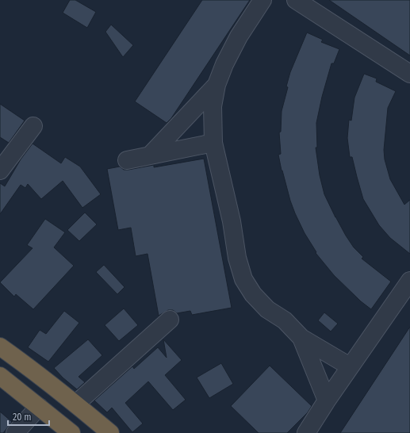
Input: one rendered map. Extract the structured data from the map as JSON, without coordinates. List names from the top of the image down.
{
  "scale_bar": "20 m"
}
